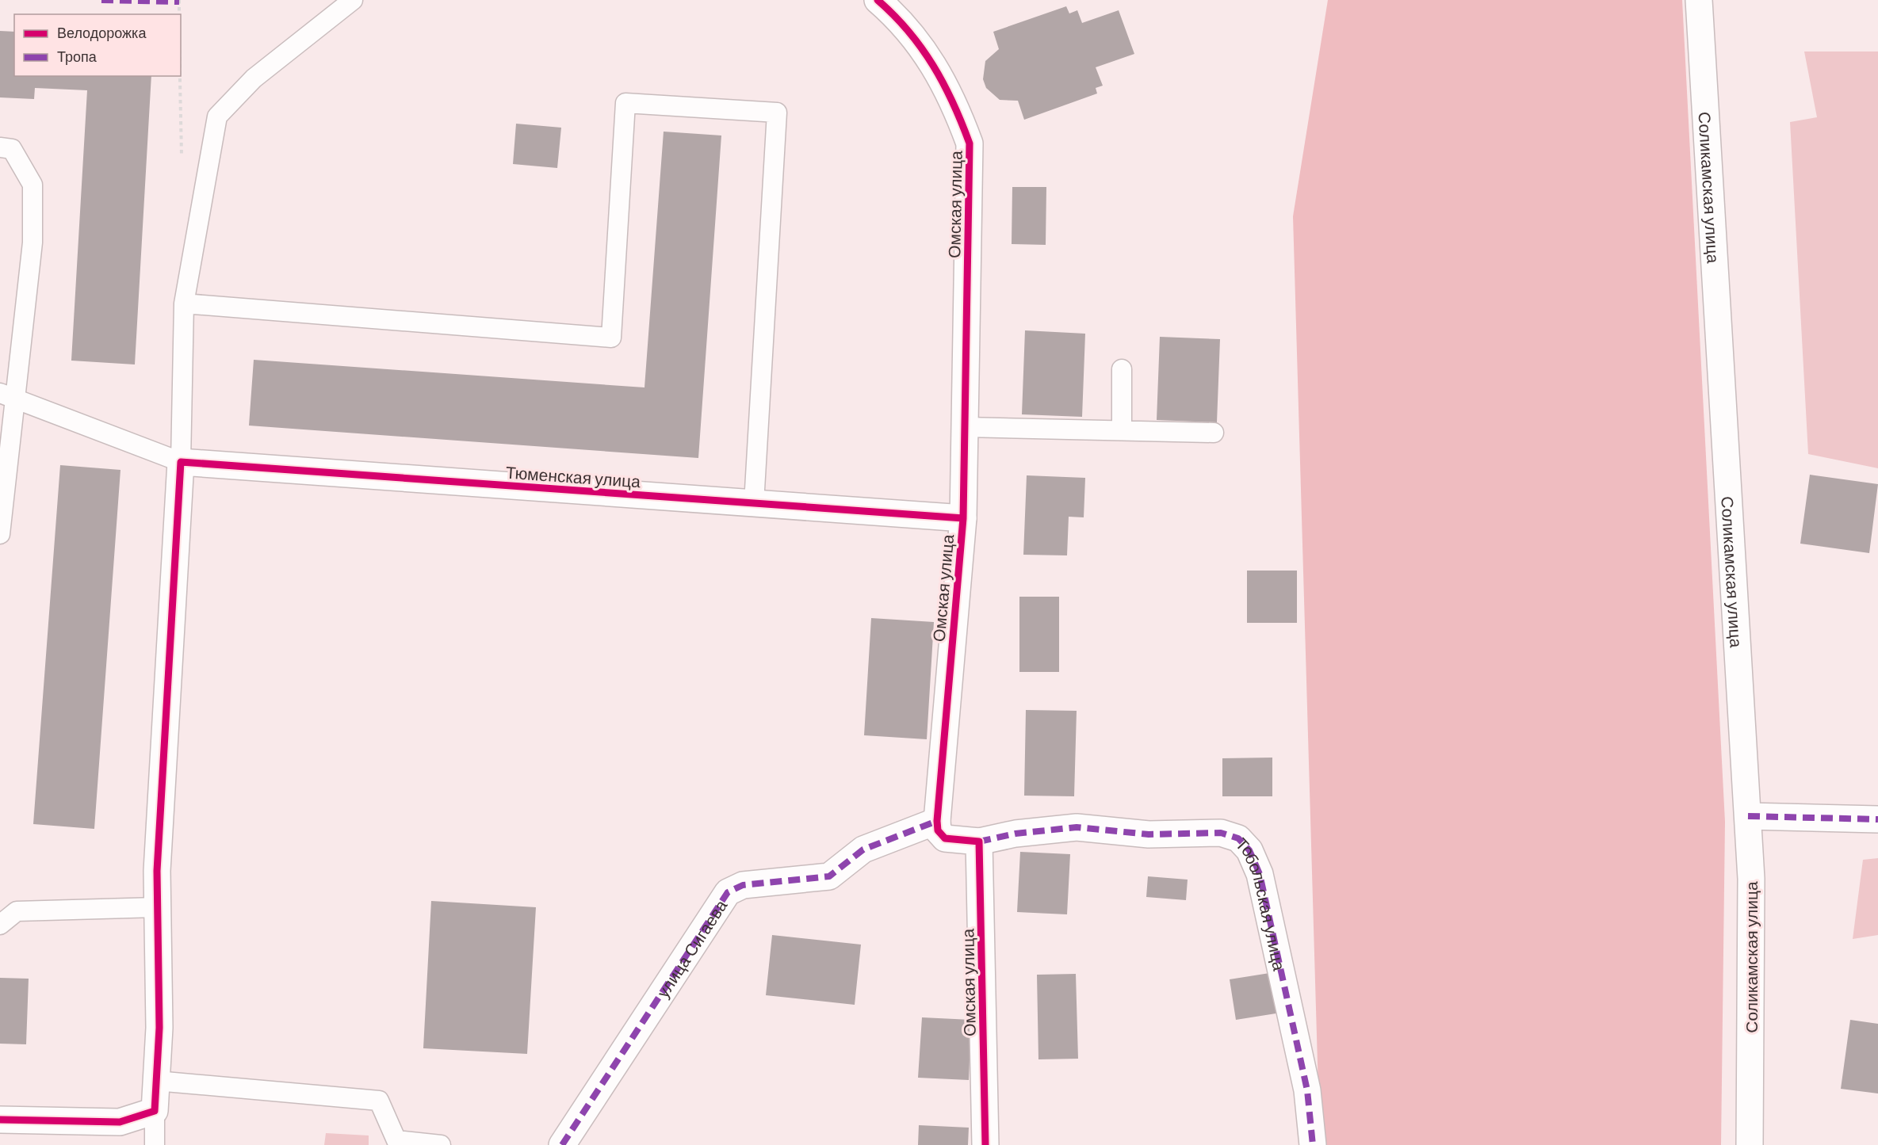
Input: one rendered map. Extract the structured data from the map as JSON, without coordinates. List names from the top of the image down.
{
  "streets": {
    "street": [
      "Соликамская улица",
      "Омская улица",
      "Тюменская улица",
      "Тобольская улица",
      "улица Сигаева"
    ]
  },
  "crossings": [
    ["Омская улица", "Тюменская улица"],
    ["Омская улица", "Тобольская улица"],
    ["Омская улица", "улица Сигаева"]
  ],
  "legend": ["Велодорожка", "Тропа"]
}
